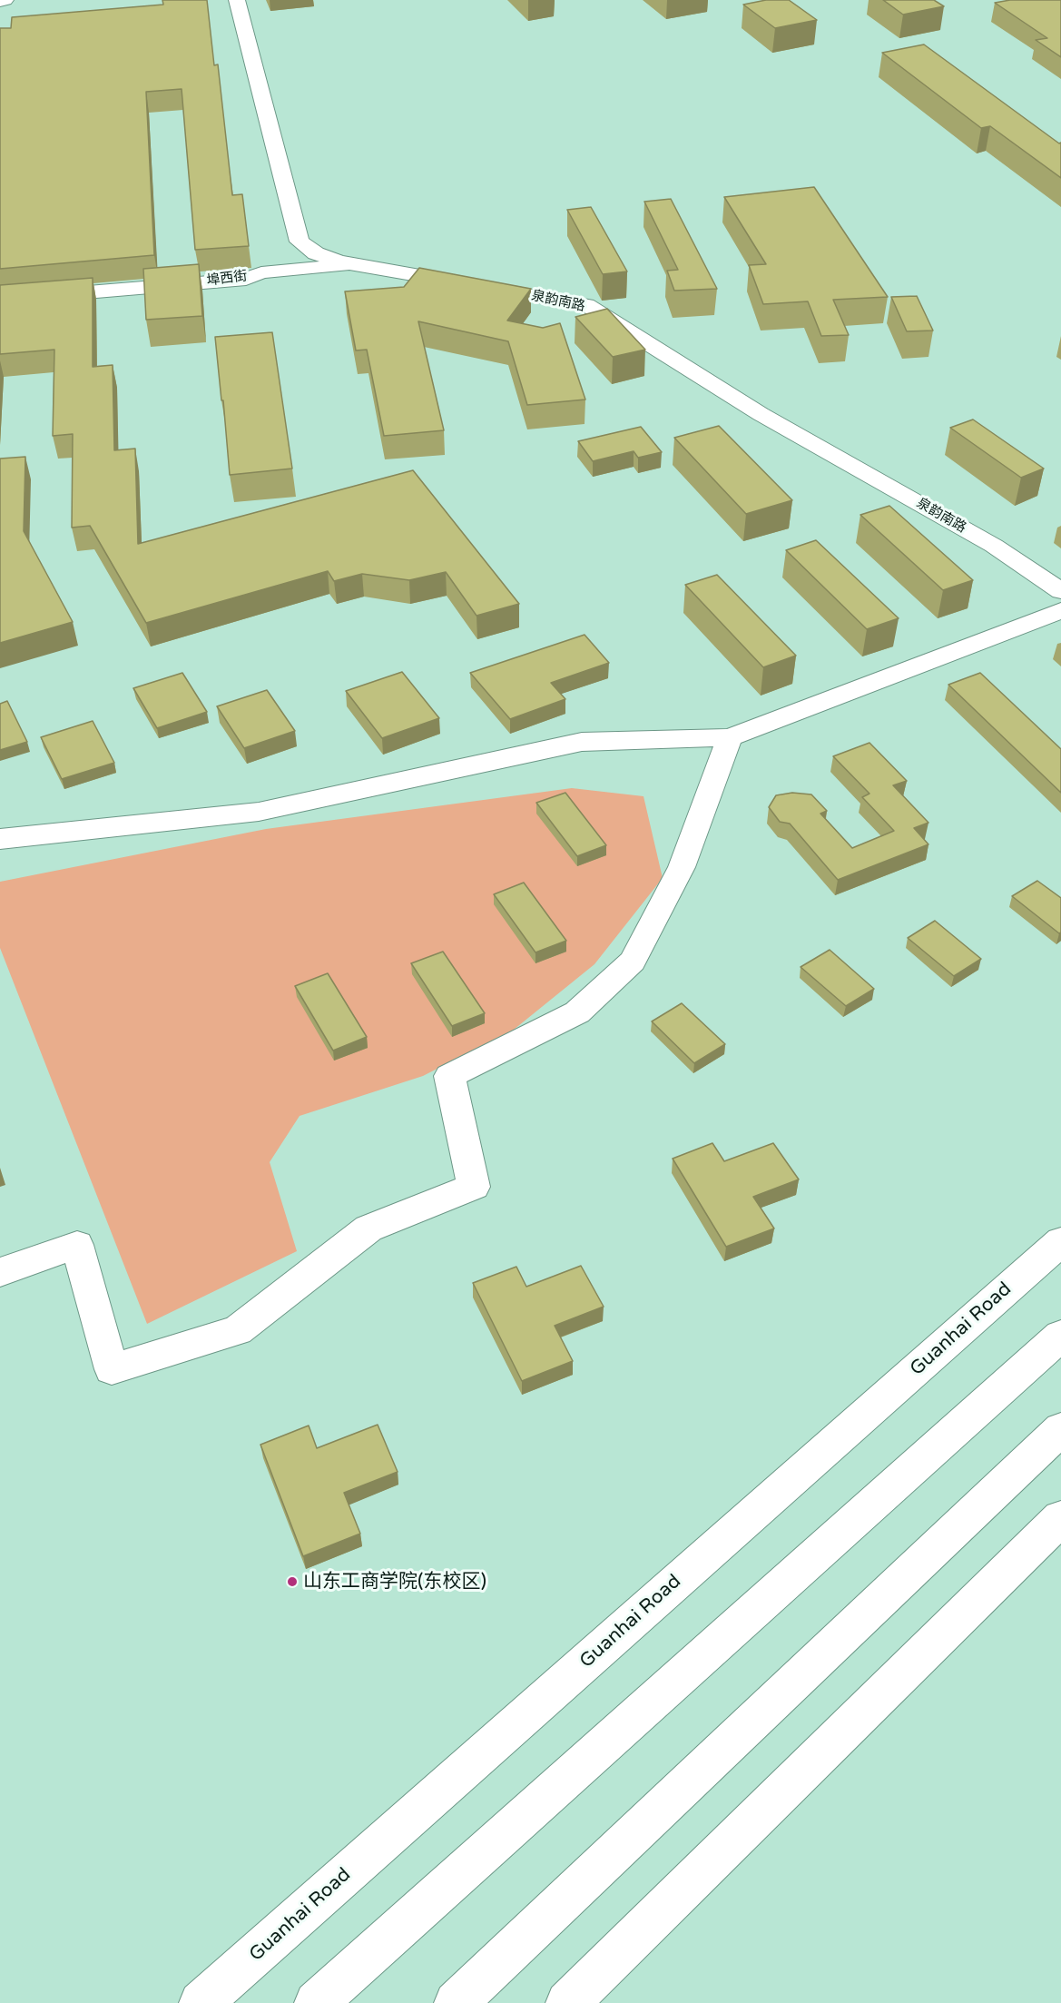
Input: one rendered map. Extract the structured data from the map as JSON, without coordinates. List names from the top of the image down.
{
  "streets": {
    "street": ["埠西街", "泉韵南路", "Guanhai Road"]
  },
  "crossings": [
    ["埠西街", "泉韵南路"]
  ],
  "places": ["山东工商学院(东校区)"]
}
